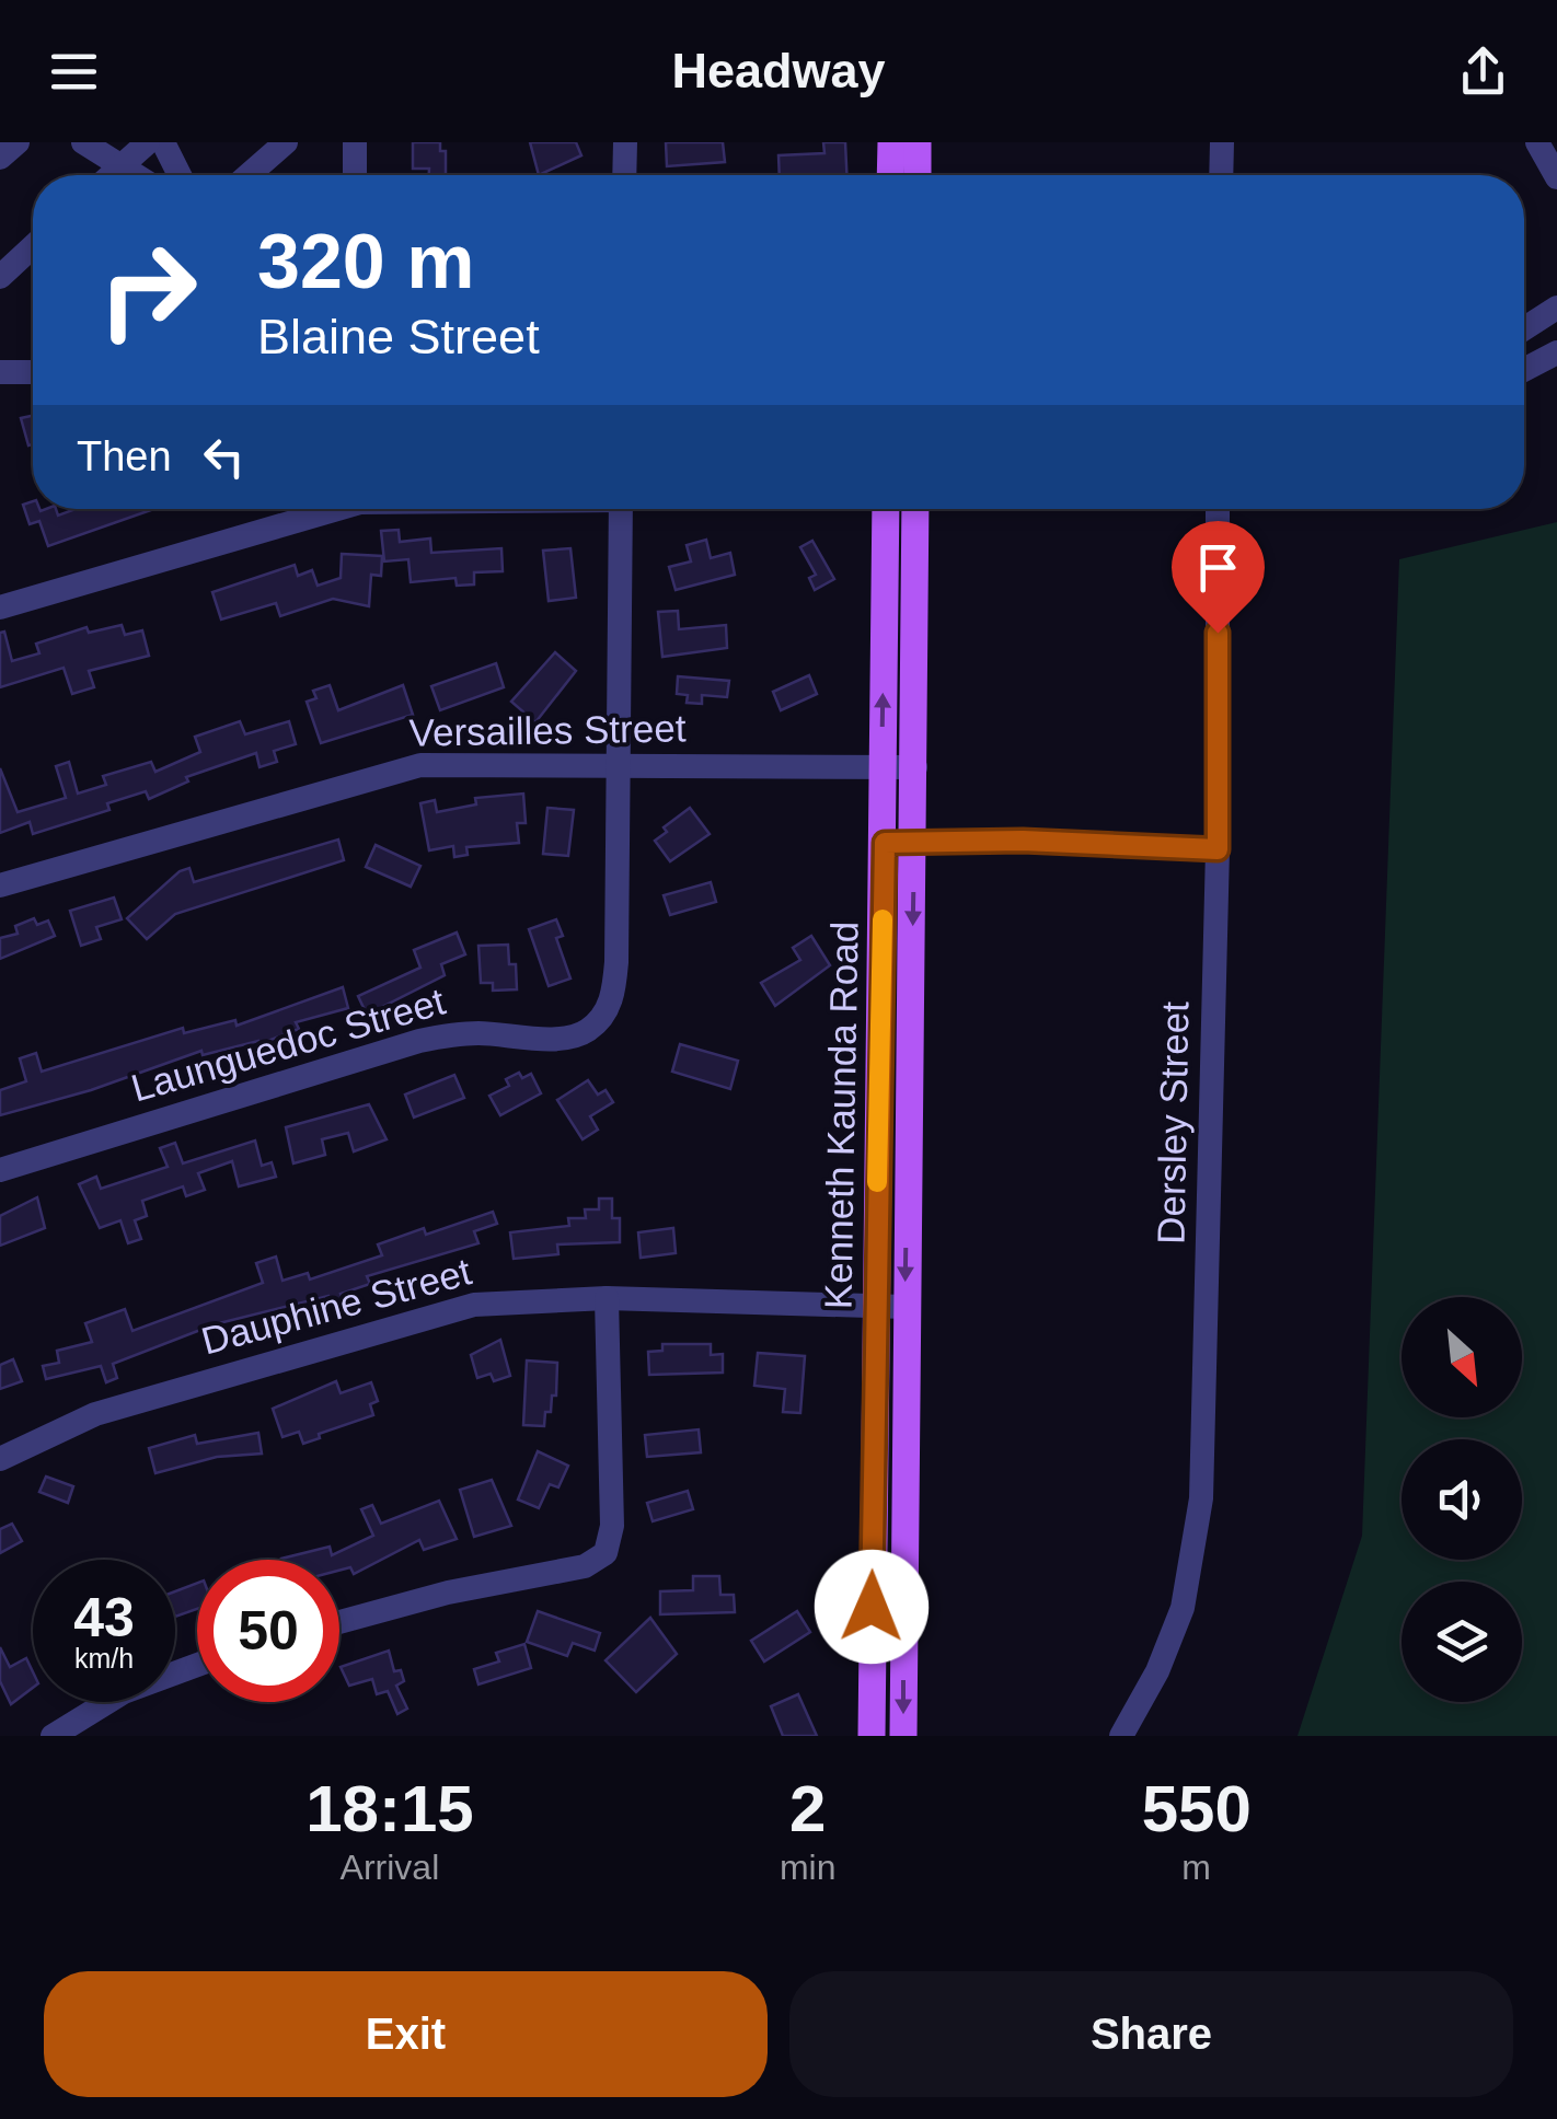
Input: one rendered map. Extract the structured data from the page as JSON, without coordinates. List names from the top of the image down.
{
  "streets": {
    "main road": ["Kenneth Kaunda Road"],
    "street": [
      "Versailles Street",
      "Launguedoc Street",
      "Dersley Street",
      "Dauphine Street"
    ]
  },
  "crossings": [
    ["Versailles Street", "Launguedoc Street"],
    ["Versailles Street", "Kenneth Kaunda Road"],
    ["Kenneth Kaunda Road", "Dauphine Street"]
  ],
  "north": "bottom right",
  "page": {
    "header": "Headway",
    "turn": ["320 m", "Blaine Street"],
    "then": "Then",
    "speed": "43 km/h",
    "limit": "50",
    "eta": [
      "18:15",
      "Arrival",
      "2",
      "min",
      "550",
      "m"
    ],
    "buttons": ["Exit", "Share"]
  }
}
